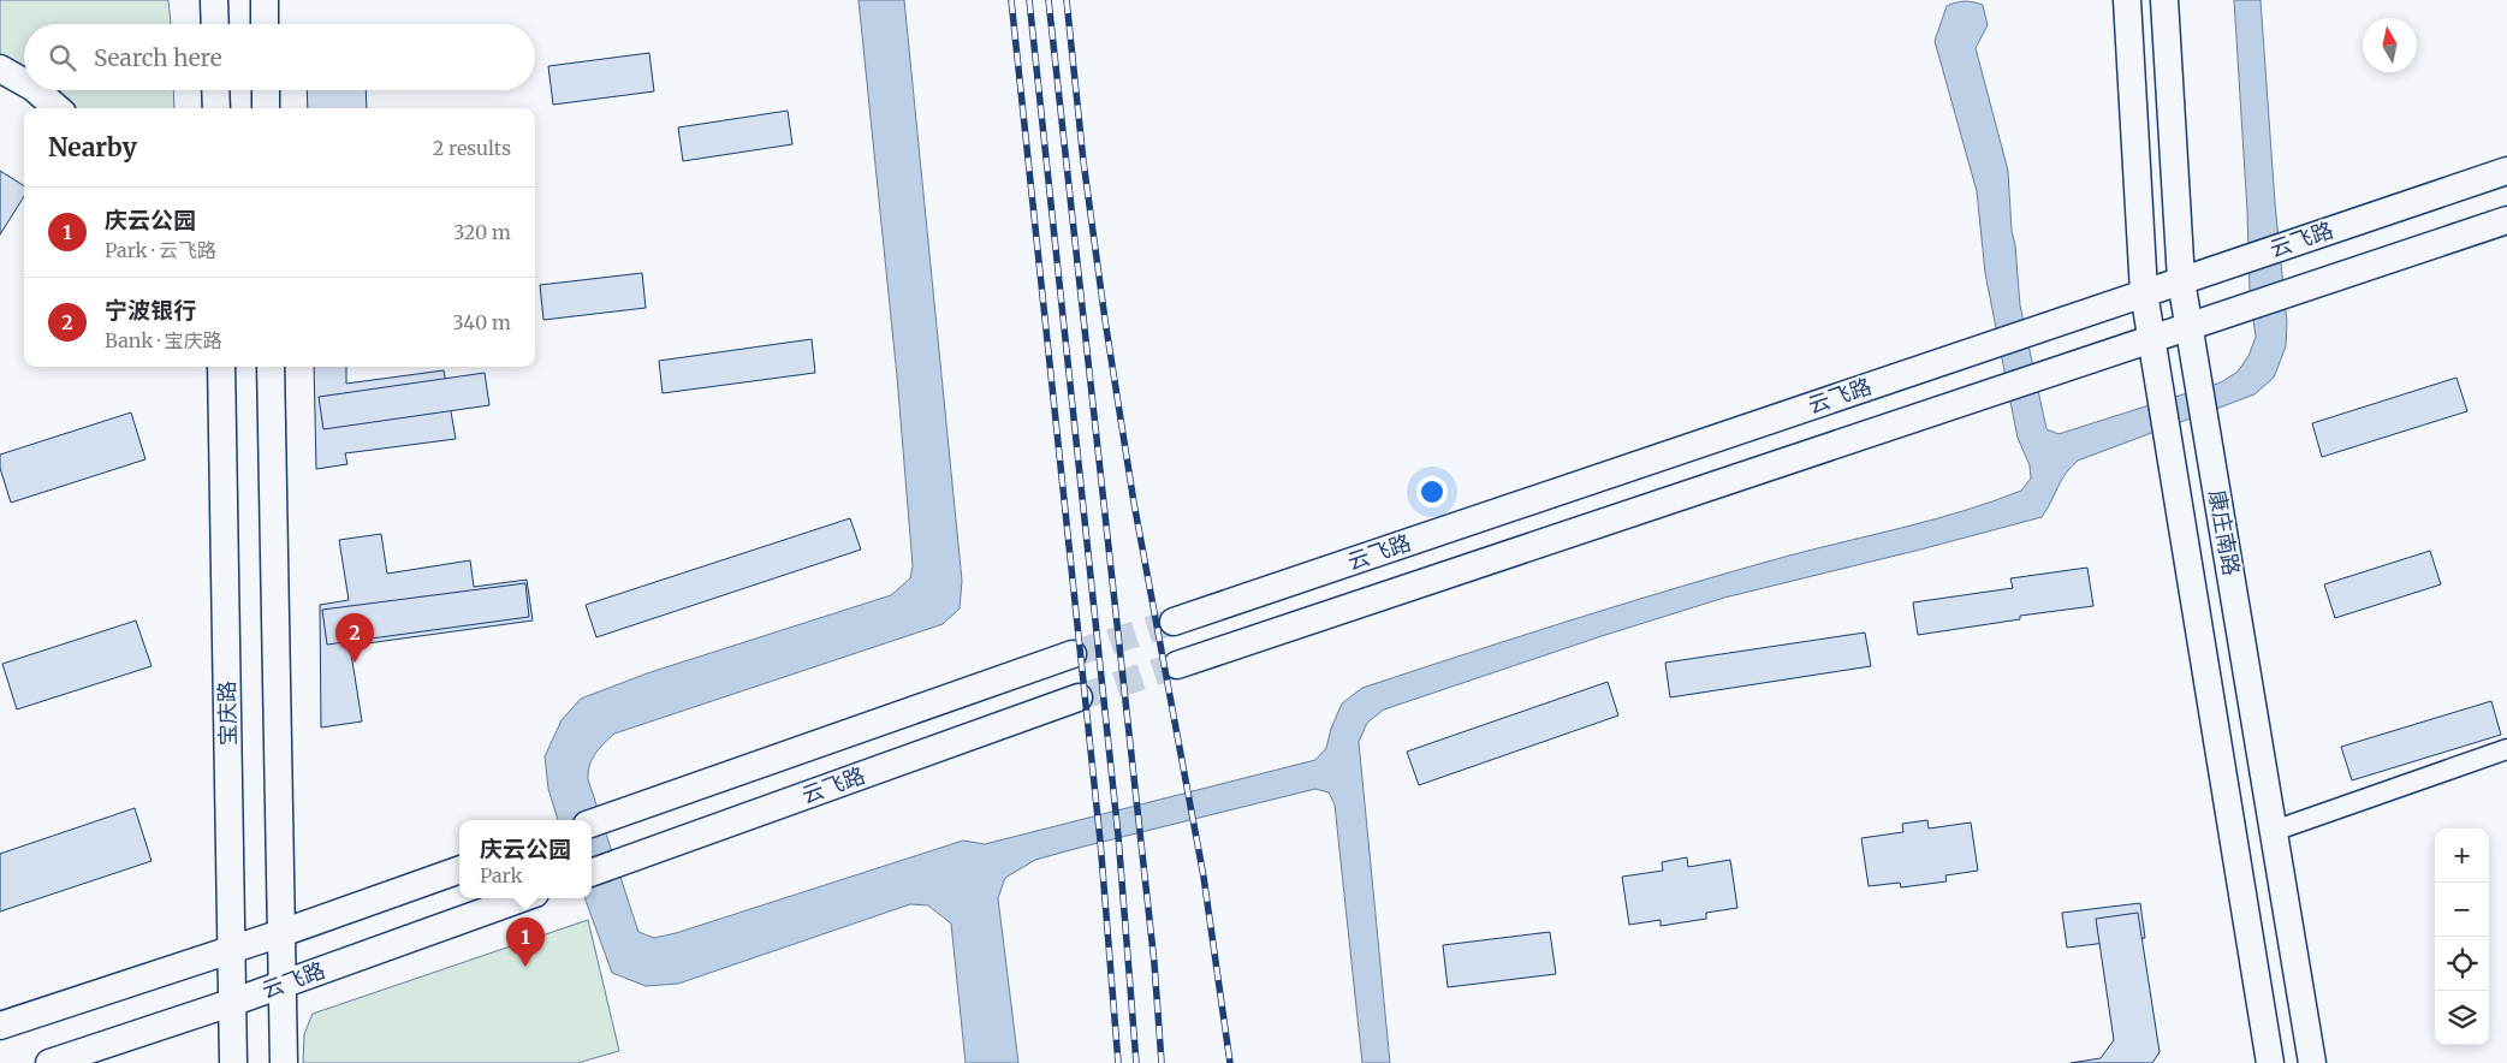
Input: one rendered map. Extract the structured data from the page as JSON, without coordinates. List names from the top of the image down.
{
  "streets": {
    "main road": ["云飞路", "康庄南路", "宝庆路"]
  },
  "crossings": [
    ["云飞路", "康庄南路"],
    ["云飞路", "宝庆路"]
  ],
  "north": "top",
  "page": {
    "search": "Search here",
    "heading": ["Nearby", "2 results"],
    "list": [
      {
        "mark": "1",
        "name": "庆云公园",
        "note": "Park · 云飞路",
        "value": "320 m"
      },
      {
        "mark": "2",
        "name": "宁波银行",
        "note": "Bank · 宝庆路",
        "value": "340 m"
      }
    ],
    "pins": ["2", "1"],
    "popup": ["庆云公园", "Park"],
    "map_buttons": ["+", "−"]
  }
}
